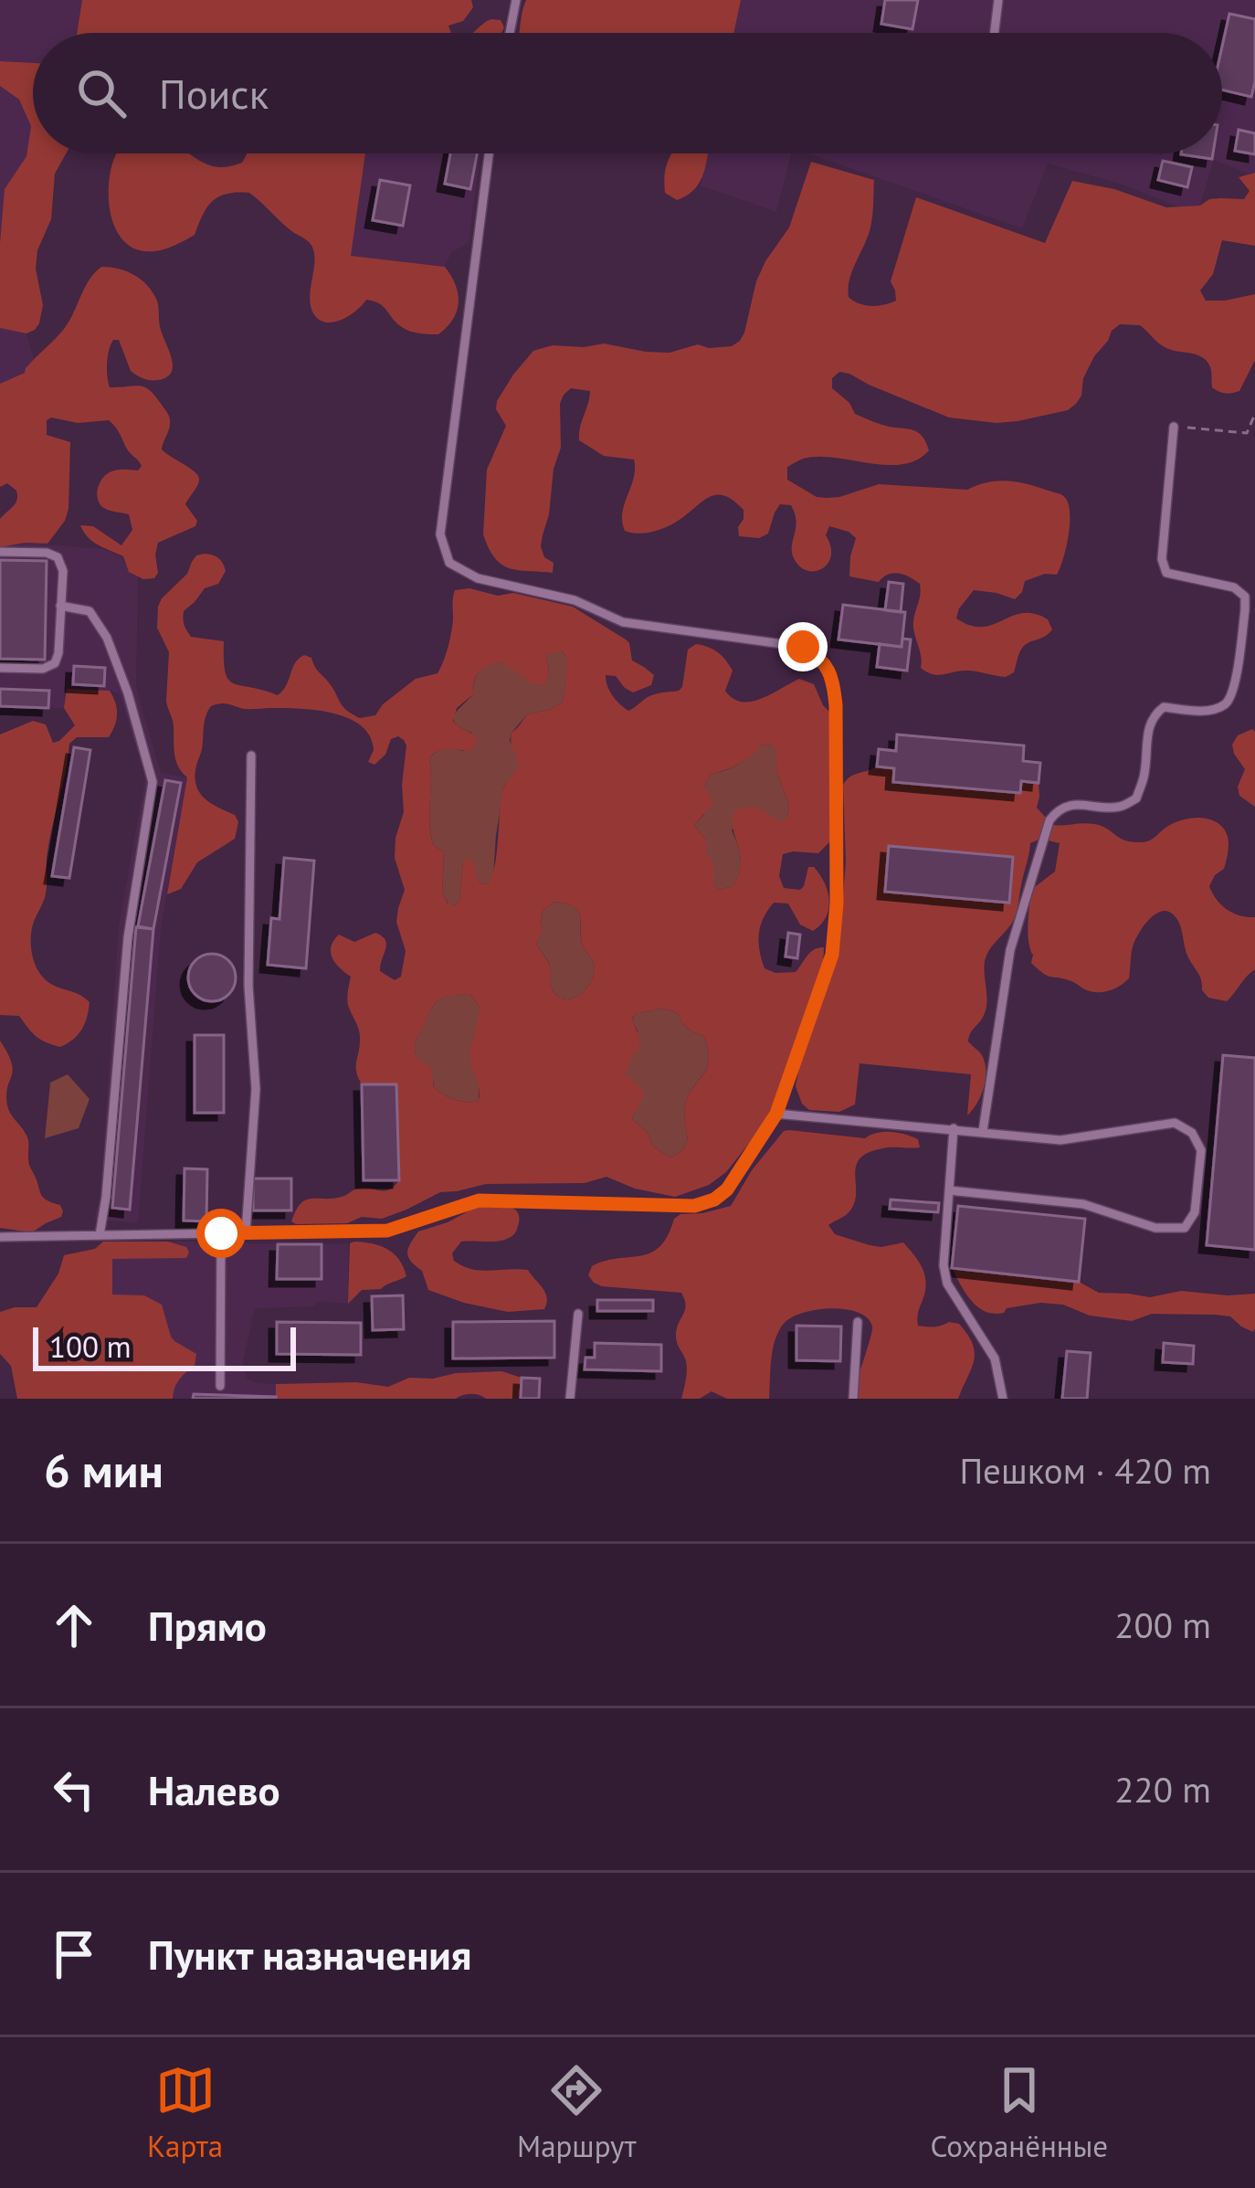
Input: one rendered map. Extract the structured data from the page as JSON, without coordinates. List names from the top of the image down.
{
  "scale_bar": "100 m",
  "page": {
    "search": "Поиск",
    "scale": "100 m",
    "heading": ["6 мин", "Пешком · 420 m"],
    "list": [
      ["Прямо", "200 m"],
      ["Налево", "220 m"],
      "Пункт назначения"
    ],
    "nav": ["Карта", "Маршрут", "Сохранённые"]
  }
}
